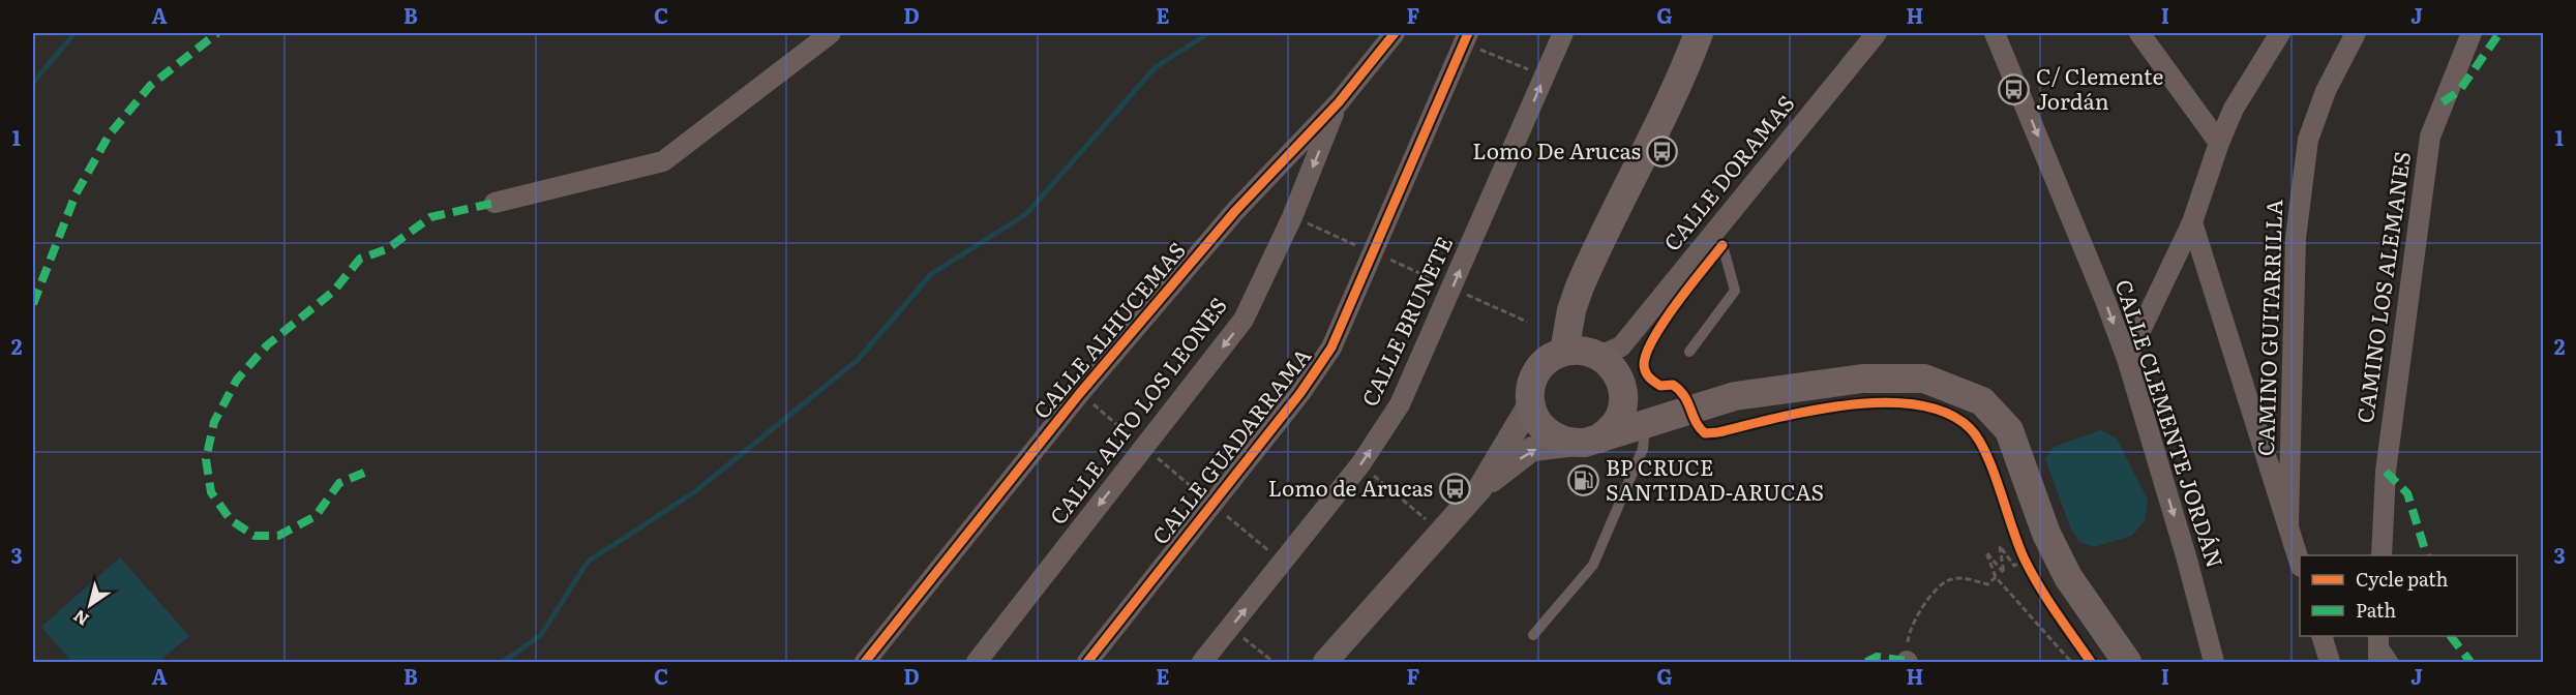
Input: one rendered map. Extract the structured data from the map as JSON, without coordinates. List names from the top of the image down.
{
  "streets": {
    "street": [
      "CALLE DORAMAS",
      "CAMINO LOS ALEMANES",
      "CALLE BRUNETE",
      "CAMINO GUITARRILLA",
      "CALLE ALHUCEMAS",
      "CALLE ALTO LOS LEONES",
      "CALLE CLEMENTE JORDÁN",
      "CALLE GUADARRAMA"
    ]
  },
  "crossings": [
    ["CALLE ALHUCEMAS", "CALLE ALTO LOS LEONES"]
  ],
  "one_way": ["CALLE ALTO LOS LEONES"],
  "places": {
    "bus stop": ["C/ Clemente Jordán", "Lomo De Arucas", "Lomo de Arucas"],
    "fuel station": ["BP CRUCE SANTIDAD-ARUCAS"]
  },
  "legend": ["Cycle path", "Path"],
  "north": "bottom left",
  "grid": {
    "columns": [
      "A",
      "B",
      "C",
      "D",
      "E",
      "F",
      "G",
      "H",
      "I",
      "J"
    ],
    "rows": ["1", "2", "3"]
  }
}
